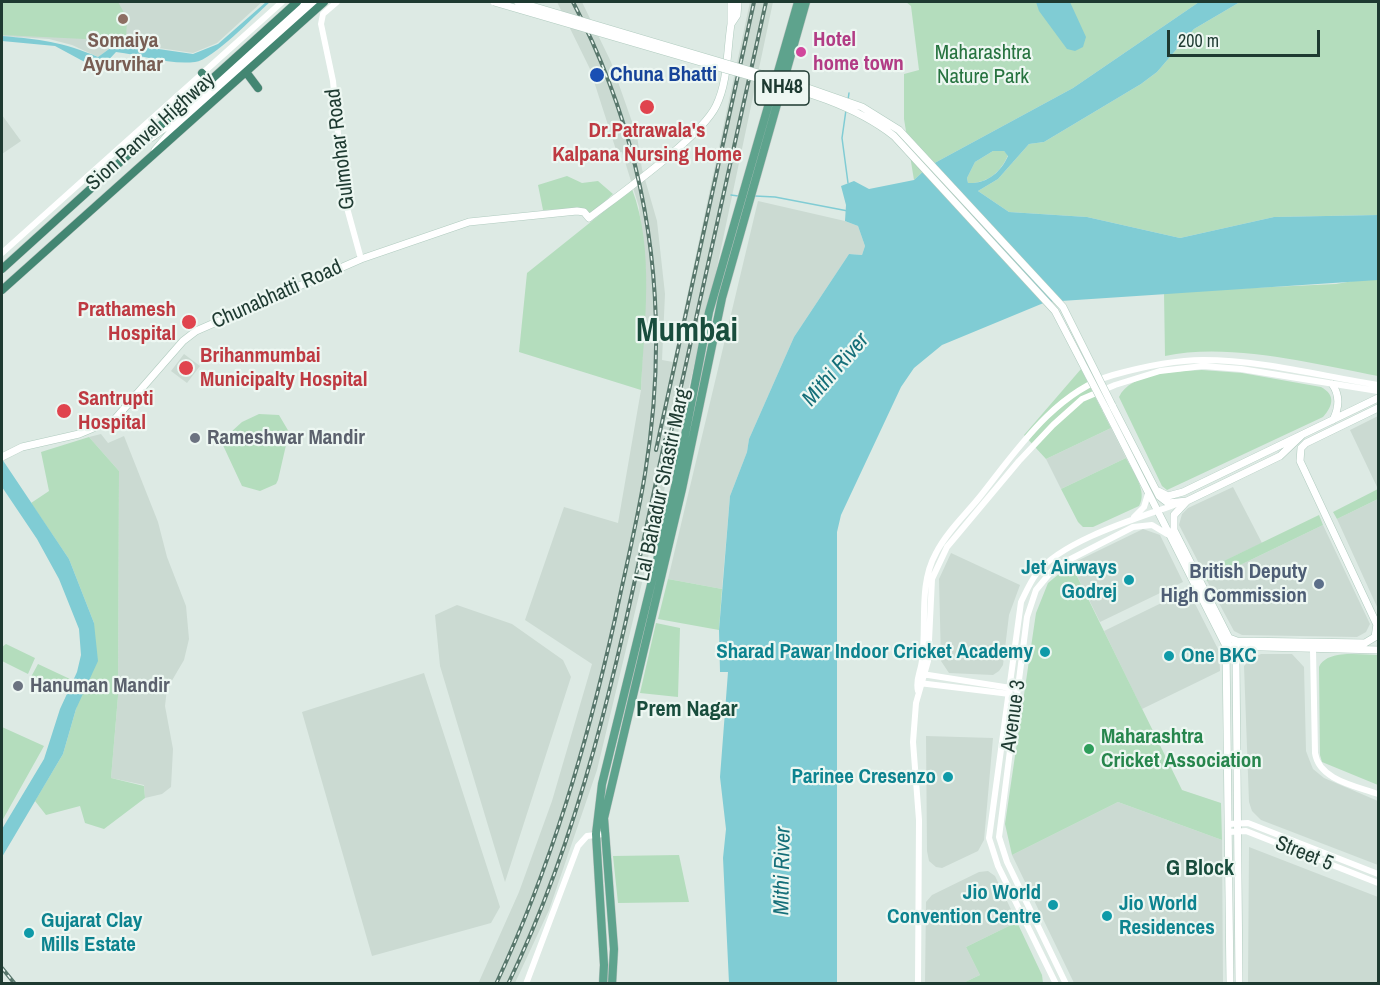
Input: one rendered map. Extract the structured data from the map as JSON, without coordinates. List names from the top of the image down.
{
  "streets": {
    "highway": ["Sion Panvel Highway"],
    "main road": ["NH48", "Chunabhatti Road", "Lal Bahadur Shastri Marg"],
    "street": ["Gulmohar Road", "Avenue 3", "Street 5"]
  },
  "crossings": [
    ["Gulmohar Road", "Chunabhatti Road"]
  ],
  "districts": ["Mumbai", "Prem Nagar", "G Block"],
  "water": ["Mithi River"],
  "parks": ["Maharashtra Nature Park"],
  "places": [
    "Somaiya Ayurvihar",
    "Hotel home town",
    "Chuna Bhatti",
    "Dr.Patrawala's Kalpana Nursing Home",
    "Prathamesh Hospital",
    "Brihanmumbai Municipalty Hospital",
    "Santrupti Hospital",
    "Rameshwar Mandir",
    "Jet Airways Godrej",
    "British Deputy High Commission",
    "Sharad Pawar Indoor Cricket Academy",
    "One BKC",
    "Hanuman Mandir",
    "Maharashtra Cricket Association",
    "Parinee Cresenzo",
    "Jio World Convention Centre",
    "Jio World Residences",
    "Gujarat Clay Mills Estate"
  ],
  "scale_bar": "200 m"
}
